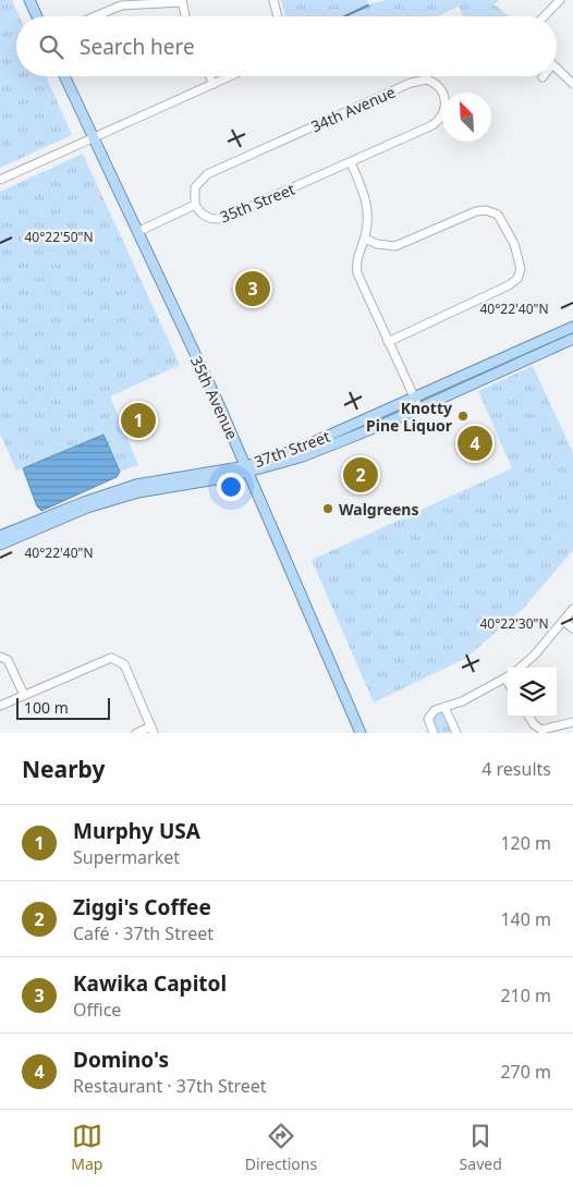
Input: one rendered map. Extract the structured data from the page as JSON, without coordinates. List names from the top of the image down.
{
  "streets": {
    "main road": ["35th Avenue", "37th Street"],
    "street": ["34th Avenue", "35th Street"]
  },
  "crossings": [
    ["34th Avenue", "35th Street"],
    ["35th Avenue", "37th Street"]
  ],
  "places": ["Knotty Pine Liquor", "Walgreens"],
  "scale_bar": "100 m",
  "north": "top left",
  "page": {
    "search": "Search here",
    "pins": [
      "3",
      "1",
      "4",
      "2"
    ],
    "scale": "100 m",
    "heading": ["Nearby", "4 results"],
    "list": [
      {
        "mark": "1",
        "name": "Murphy USA",
        "note": "Supermarket",
        "value": "120 m"
      },
      {
        "mark": "2",
        "name": "Ziggi's Coffee",
        "note": "Café · 37th Street",
        "value": "140 m"
      },
      {
        "mark": "3",
        "name": "Kawika Capitol",
        "note": "Office",
        "value": "210 m"
      },
      {
        "mark": "4",
        "name": "Domino's",
        "note": "Restaurant · 37th Street",
        "value": "270 m"
      }
    ],
    "nav": ["Map", "Directions", "Saved"]
  },
  "coordinates": ["40°22'50\"N", "40°22'40\"N", "40°22'30\"N"]
}
